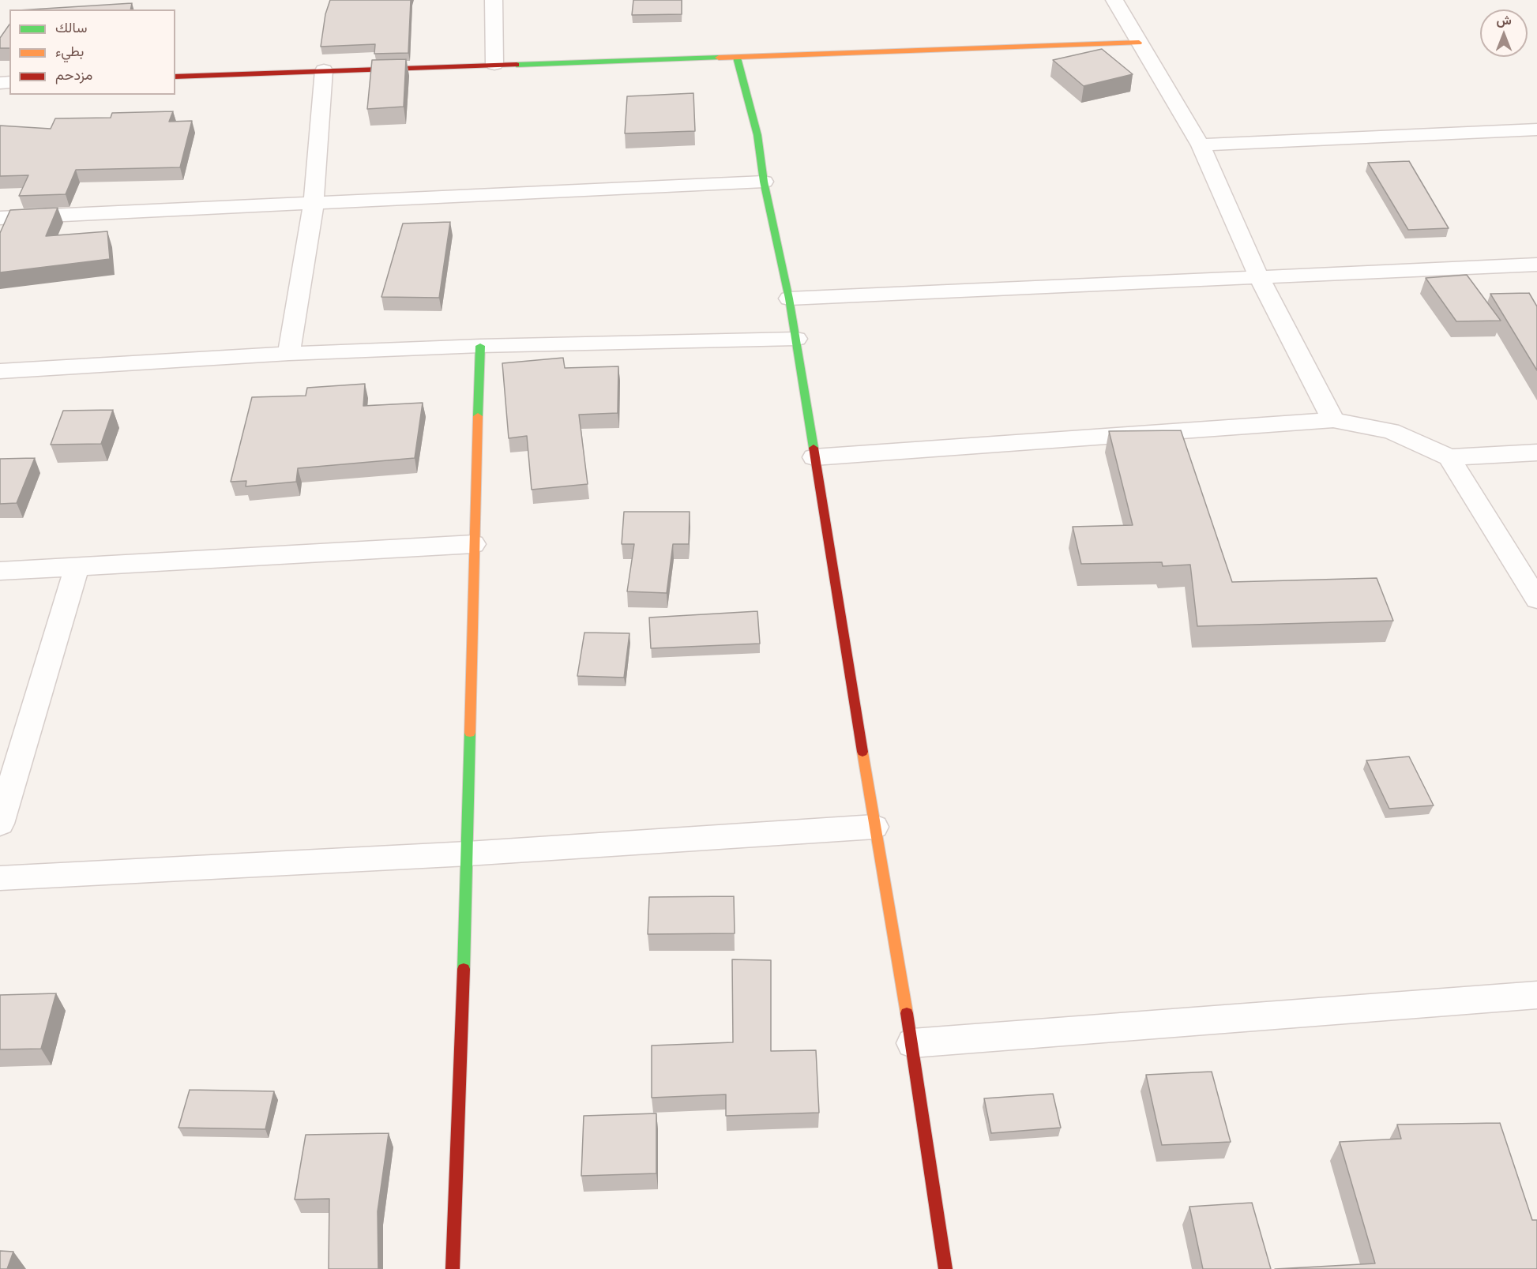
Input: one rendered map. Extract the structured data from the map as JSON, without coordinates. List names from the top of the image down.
{
  "legend": ["سالك", "بطيء", "مزدحم"],
  "north": "top"
}
